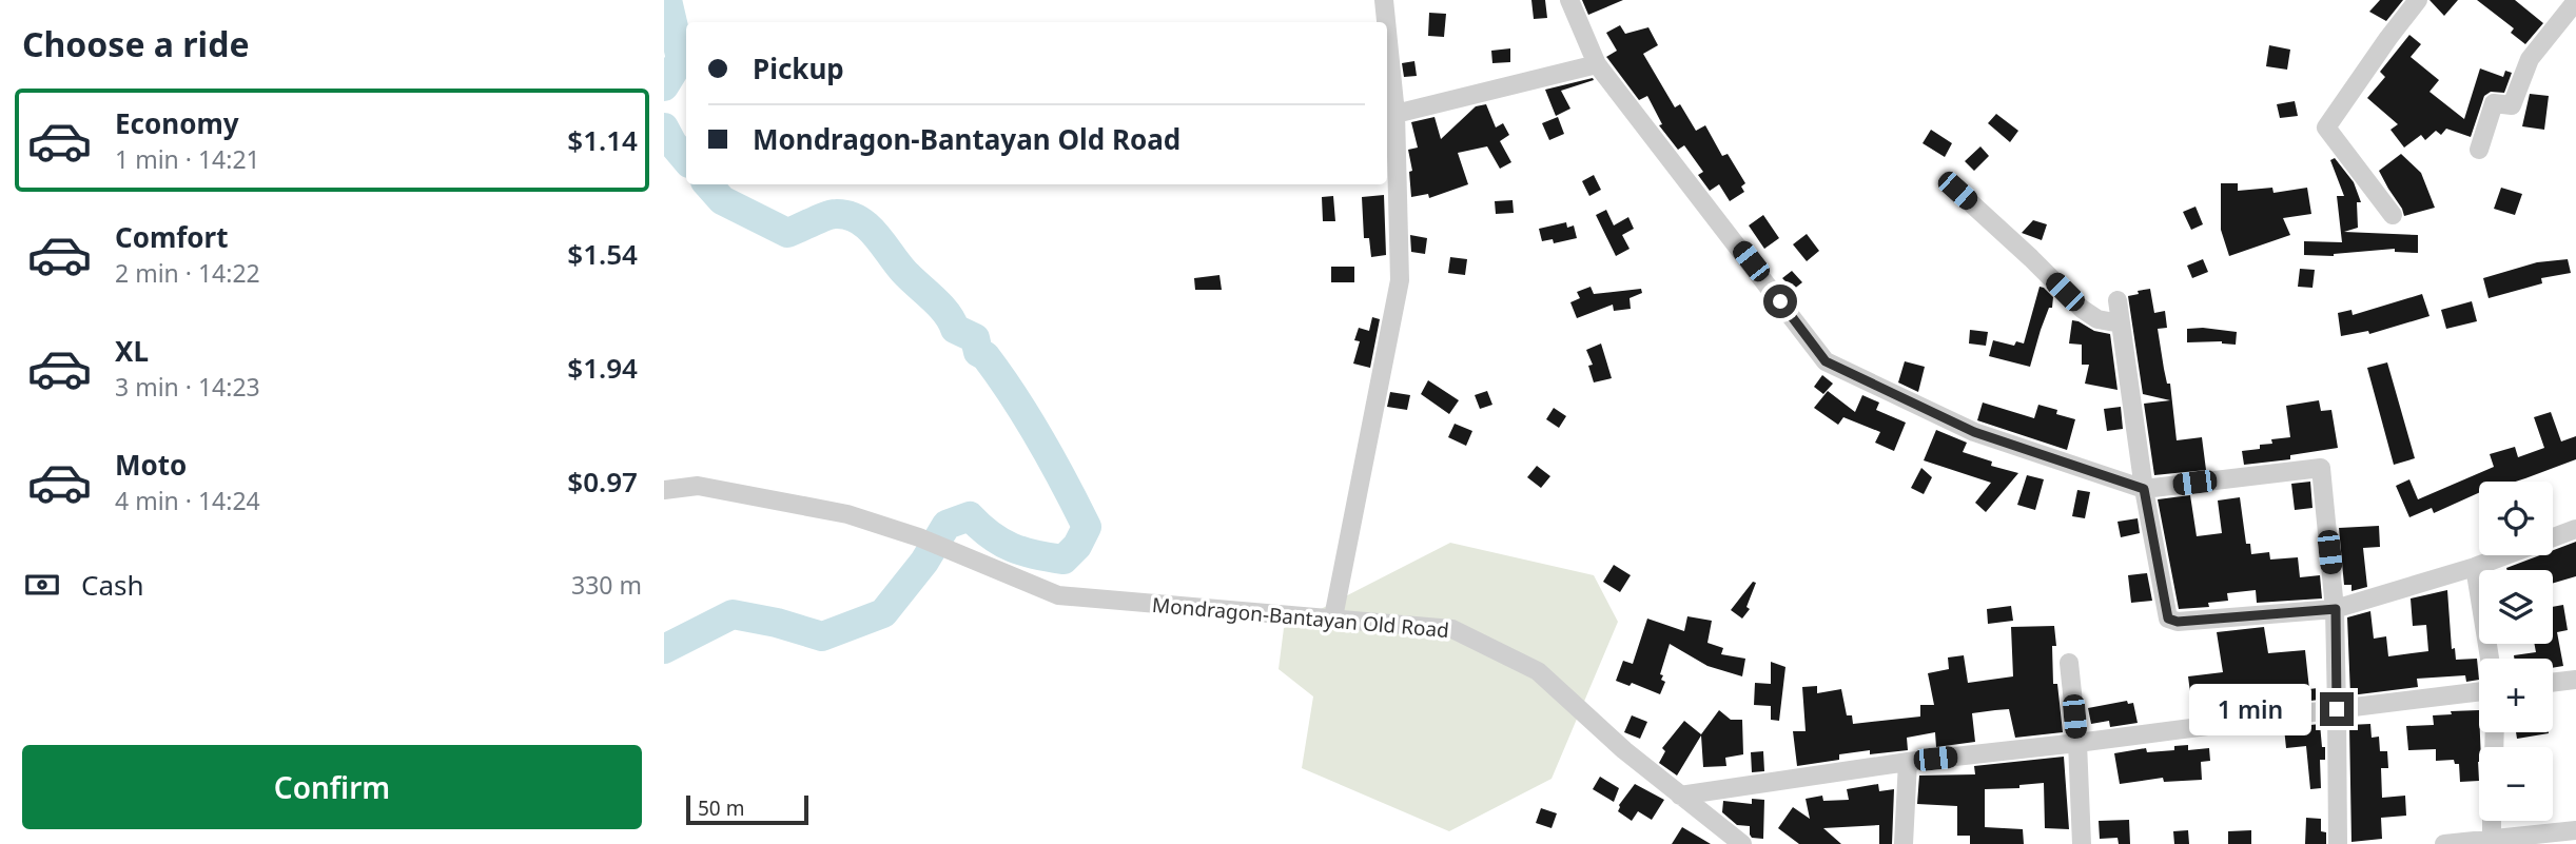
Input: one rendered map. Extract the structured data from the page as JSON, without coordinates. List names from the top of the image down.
{
  "streets": {
    "street": ["Mondragon-Bantayan Old Road"]
  },
  "scale_bar": "50 m",
  "page": {
    "heading": "Choose a ride",
    "banner": ["Pickup", "Mondragon-Bantayan Old Road"],
    "list": [
      {
        "name": "Economy",
        "note": "1 min · 14:21",
        "value": "$1.14"
      },
      {
        "name": "Comfort",
        "note": "2 min · 14:22",
        "value": "$1.54"
      },
      {
        "name": "XL",
        "note": "3 min · 14:23",
        "value": "$1.94"
      },
      {
        "name": "Moto",
        "note": "4 min · 14:24",
        "value": "$0.97"
      }
    ],
    "map_buttons": ["+", "−"],
    "pay": ["Cash", "330 m"],
    "bubble": "1 min",
    "buttons": "Confirm",
    "scale": "50 m"
  }
}
